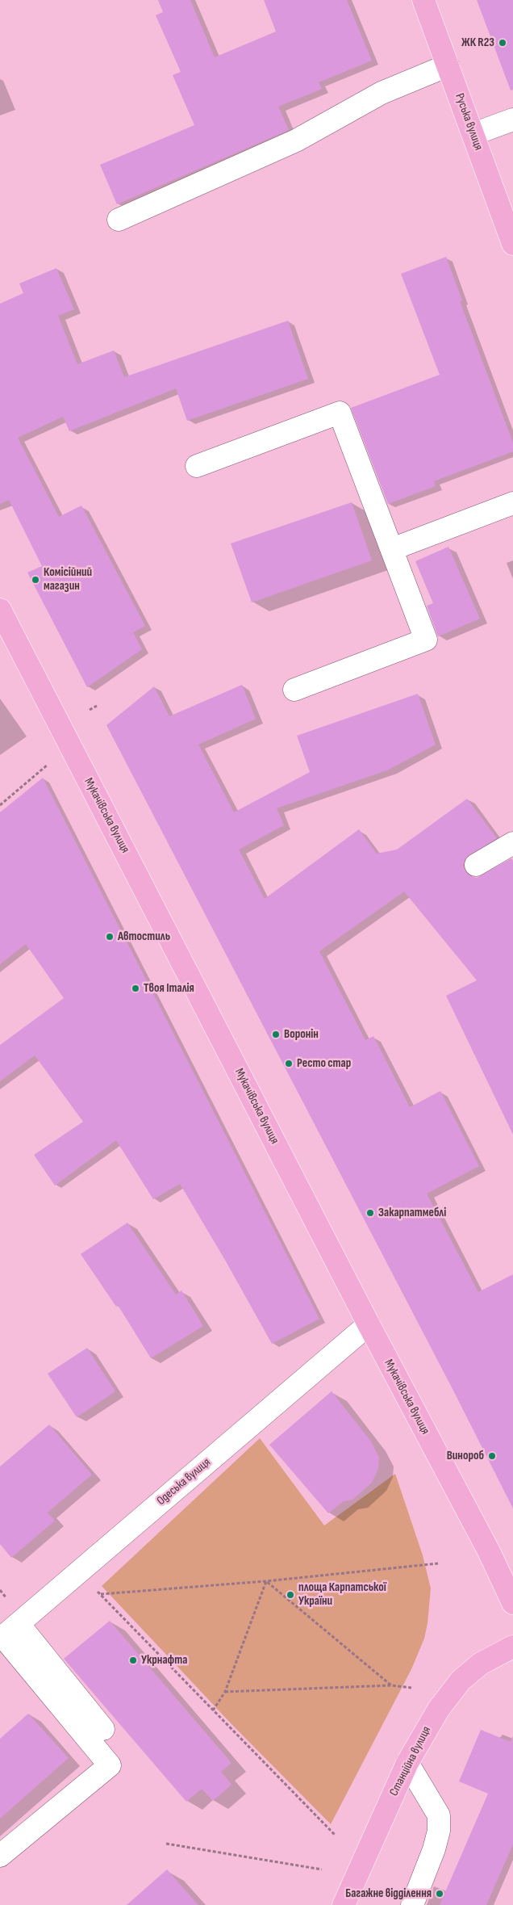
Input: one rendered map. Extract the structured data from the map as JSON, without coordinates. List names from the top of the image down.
{
  "streets": {
    "main road": ["Руська вулиця", "Мукачівська вулиця", "Станційна вулиця"],
    "street": ["Одеська вулиця"]
  },
  "crossings": [
    ["Мукачівська вулиця", "Одеська вулиця"]
  ],
  "places": [
    "ЖК R23",
    "Комісійний магазин",
    "Автостиль",
    "Твоя Італія",
    "Воронін",
    "Ресто стар",
    "Закарпатмеблі",
    "Винороб",
    "площа Карпатської України",
    "Укрнафта",
    "Багажне відділення"
  ]
}
